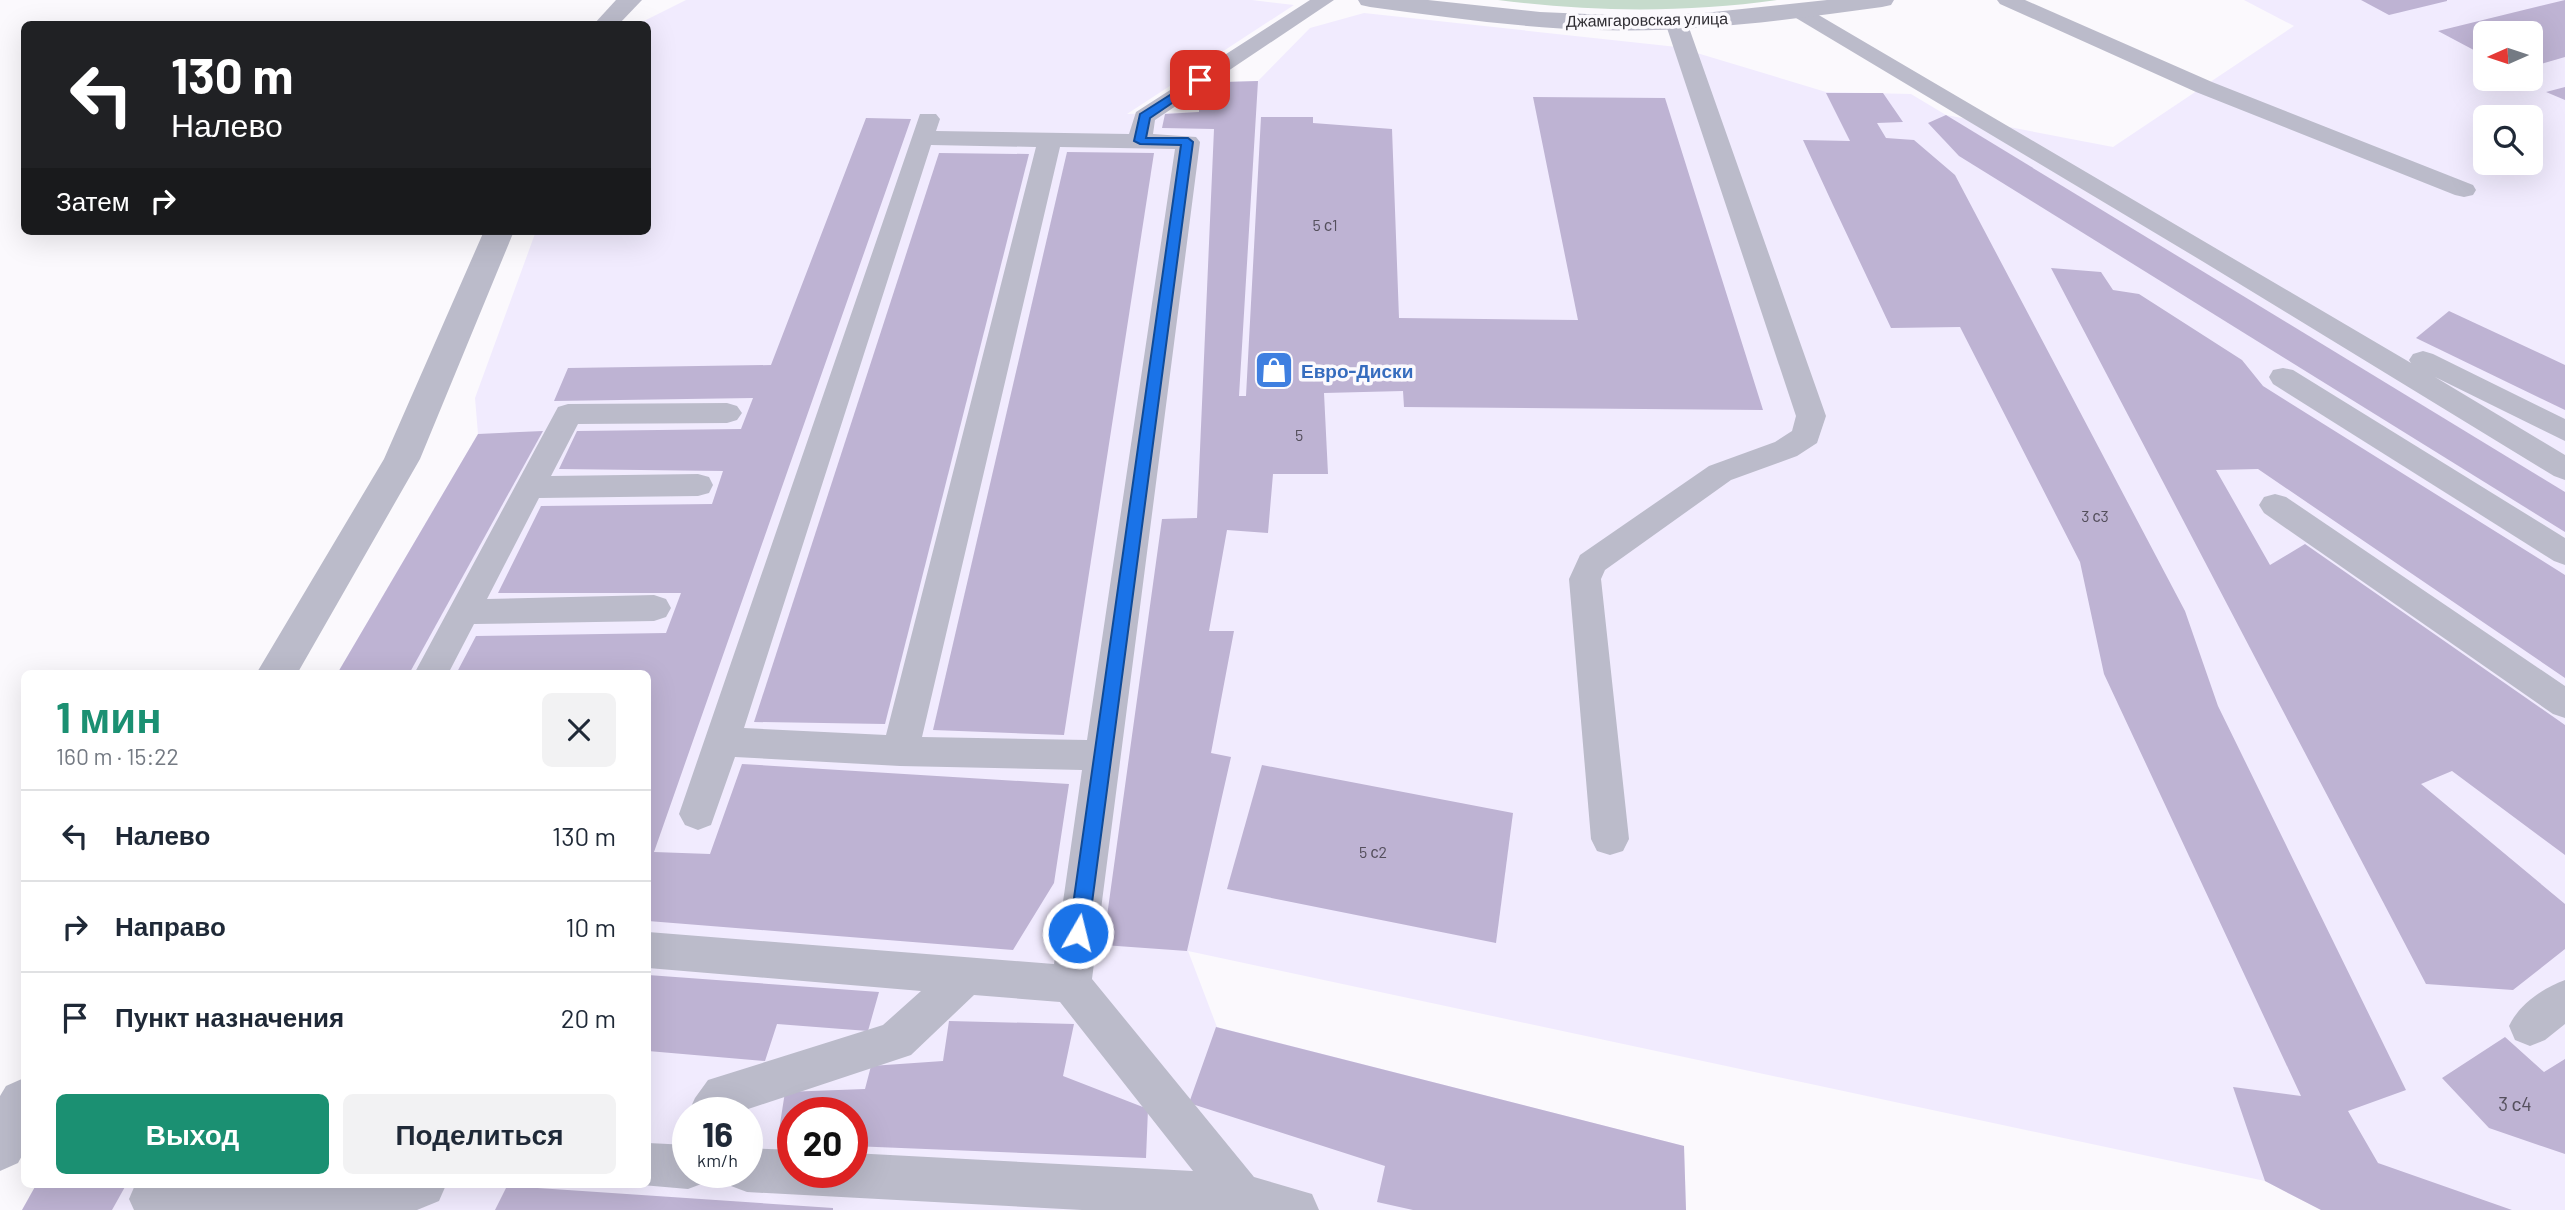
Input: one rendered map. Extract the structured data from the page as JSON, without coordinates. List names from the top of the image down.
{
  "streets": {
    "street": ["Джамгаровская улица"]
  },
  "places": {
    "shop": ["Евро-Диски"]
  },
  "house_numbers": [
    "5 с1",
    "5",
    "3 с3",
    "5 с2",
    "3 с4"
  ],
  "north": "left",
  "page": {
    "turn": ["130 m", "Налево"],
    "then": "Затем",
    "heading": ["1 мин", "160 m · 15:22"],
    "list": [
      {
        "name": "Налево",
        "value": "130 m"
      },
      {
        "name": "Направо",
        "value": "10 m"
      },
      {
        "name": "Пункт назначения",
        "value": "20 m"
      }
    ],
    "buttons": ["Выход", "Поделиться"],
    "speed": "16 km/h",
    "limit": "20"
  }
}
